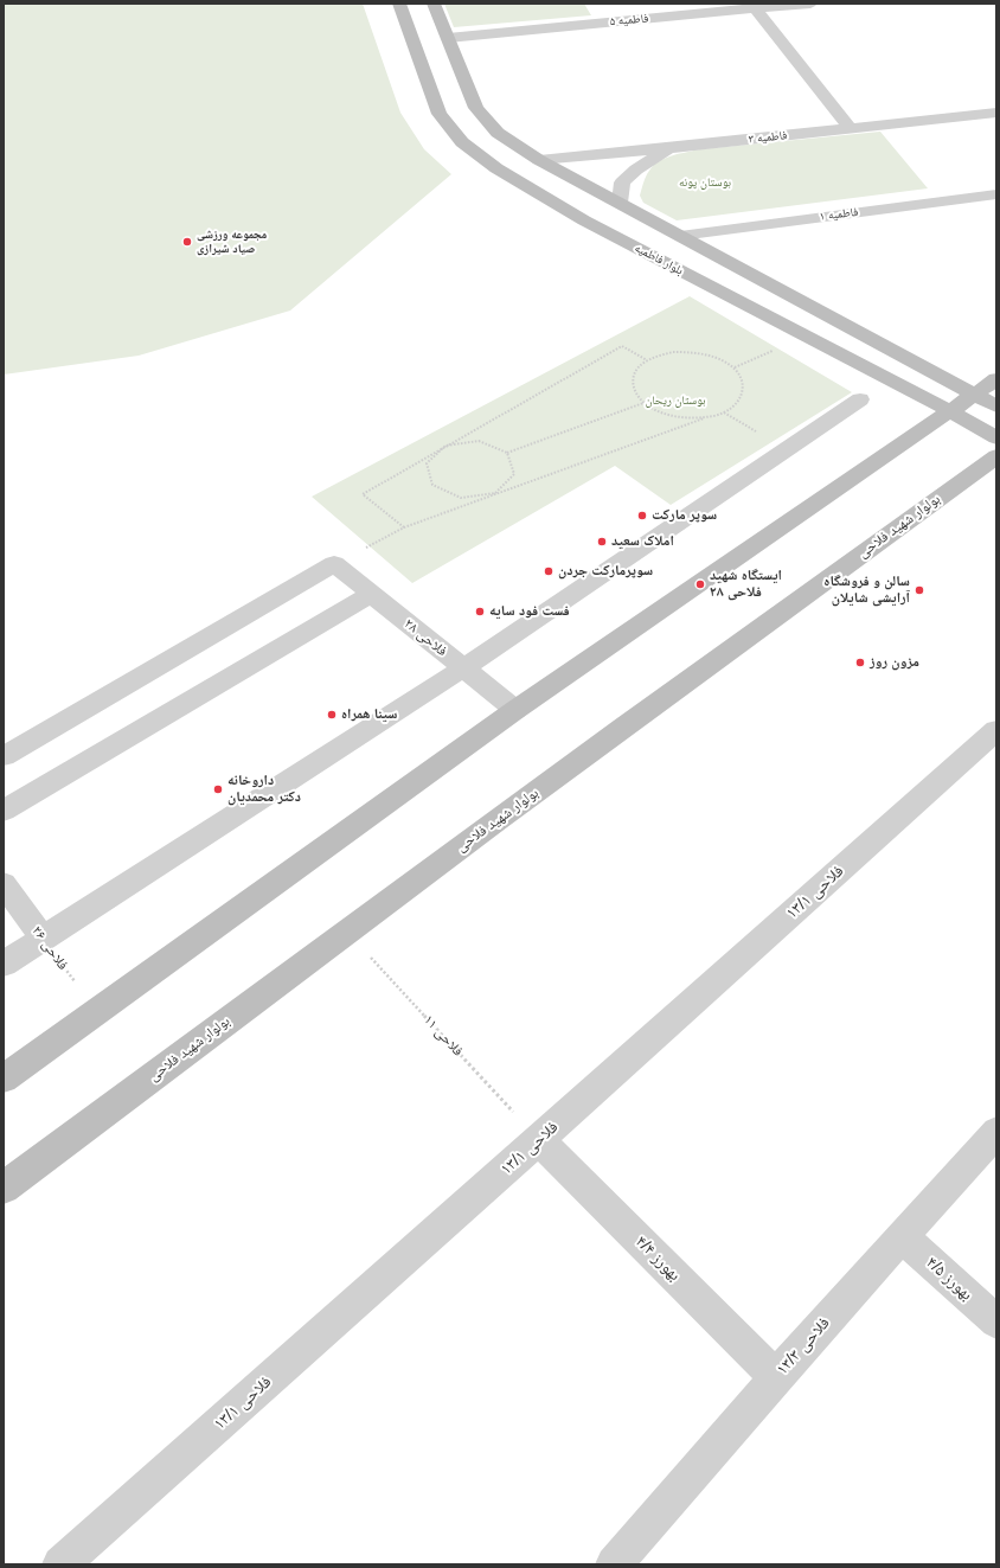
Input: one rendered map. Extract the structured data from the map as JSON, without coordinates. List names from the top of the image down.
{
  "streets": {
    "street": [
      "فاطمیه ۵",
      "فاطمیه ۳",
      "فاطمیه ۱",
      "بلوار فاطمیه",
      "بولوار شهید فلاحی",
      "فلاحی ۲۸",
      "فلاحی ۱۳/۱",
      "فلاحی ۲۶",
      "بهورز ۴/۴",
      "بهورز ۴/۵",
      "فلاحی ۱۳/۳"
    ],
    "path": ["فلاحی ۱۱"]
  },
  "crossings": [
    ["بولوار شهید فلاحی", "فلاحی ۱۱"],
    ["فلاحی ۱۳/۱", "فلاحی ۱۱"],
    ["فلاحی ۱۳/۱", "بهورز ۴/۴"],
    ["فلاحی ۱۱", "بهورز ۴/۴"],
    ["بهورز ۴/۴", "فلاحی ۱۳/۳"],
    ["بهورز ۴/۵", "فلاحی ۱۳/۳"]
  ],
  "parks": ["بوستان پونه", "بوستان ریحان"],
  "places": [
    "مجموعه ورزشی صیاد شیرازی",
    "سوپر مارکت",
    "املاک سعید",
    "سوپرمارکت جردن",
    "ایستگاه شهید فلاحی ۲۸",
    "سالن و فروشگاه آرایشی شایلان",
    "فست فود سایه",
    "مزون روز",
    "سینا همراه",
    "داروخانه دکتر محمدیان"
  ]
}
